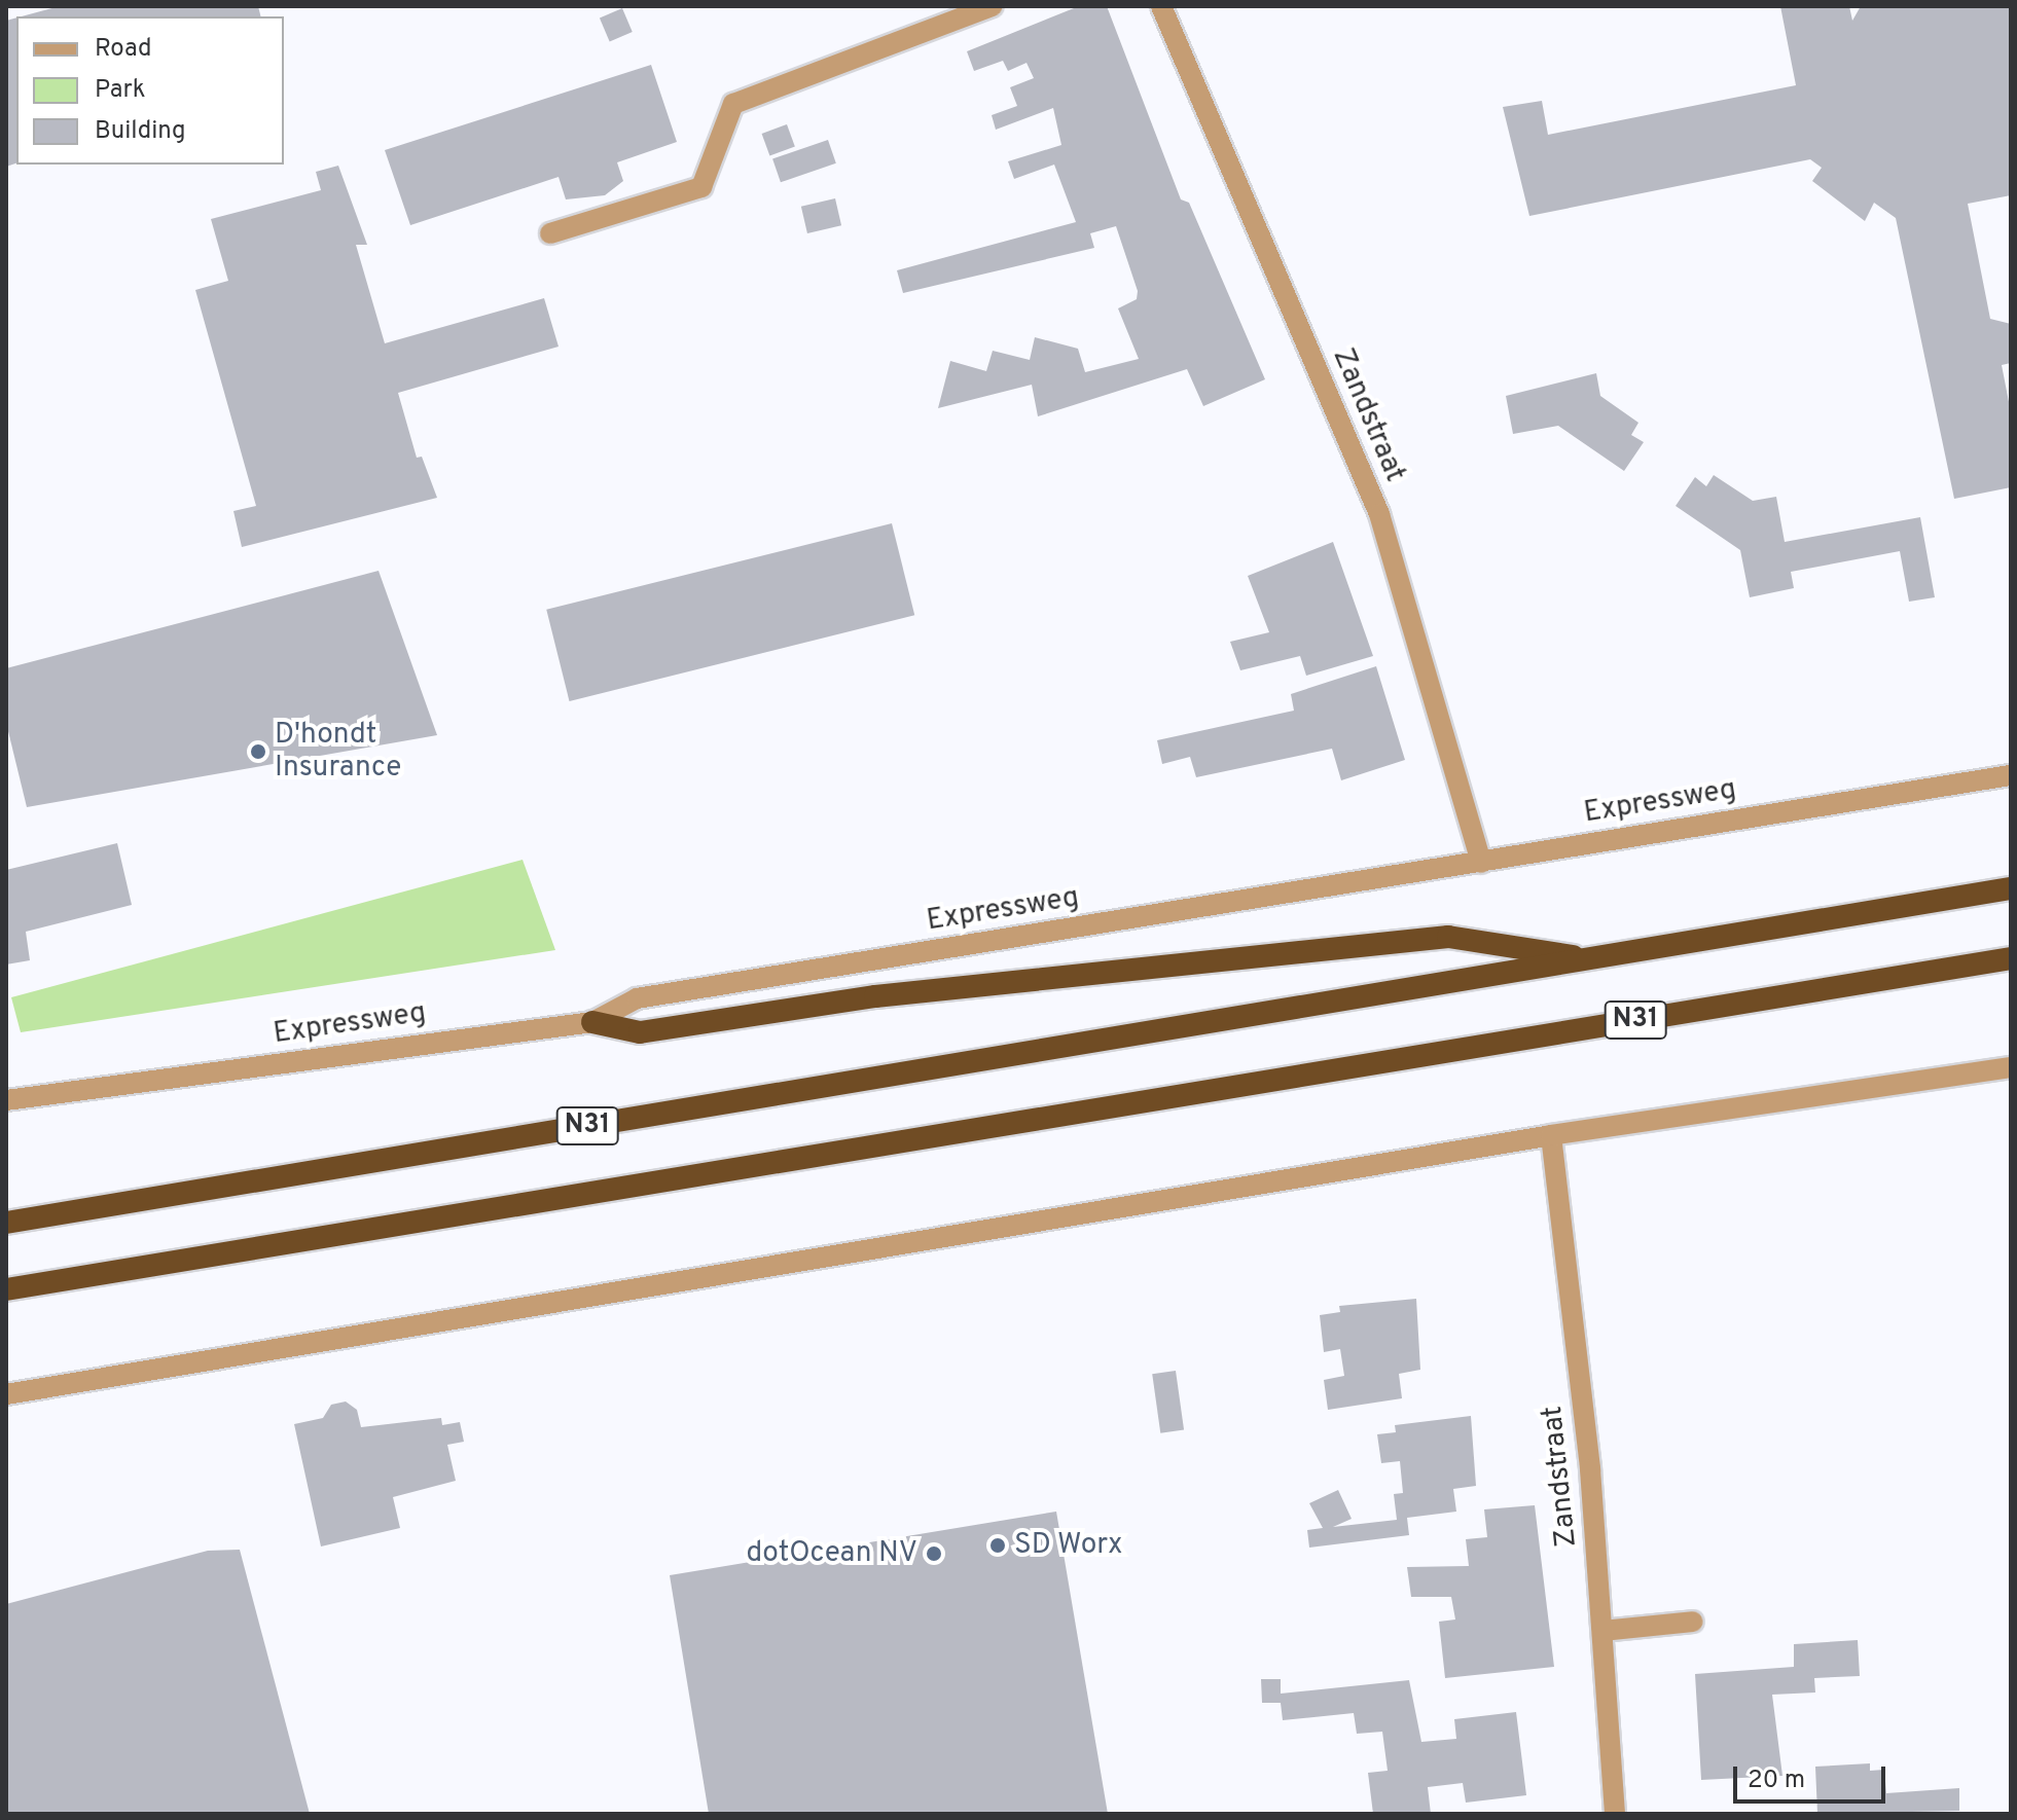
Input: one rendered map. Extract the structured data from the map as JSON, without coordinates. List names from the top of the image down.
{
  "streets": {
    "highway": ["N31"],
    "street": ["Zandstraat", "Expressweg"]
  },
  "crossings": [
    ["Zandstraat", "Expressweg"],
    ["Expressweg", "N31"]
  ],
  "places": ["D'hondt Insurance", "SD Worx", "dotOcean NV"],
  "legend": ["Road", "Park", "Building"],
  "scale_bar": "20 m"
}
